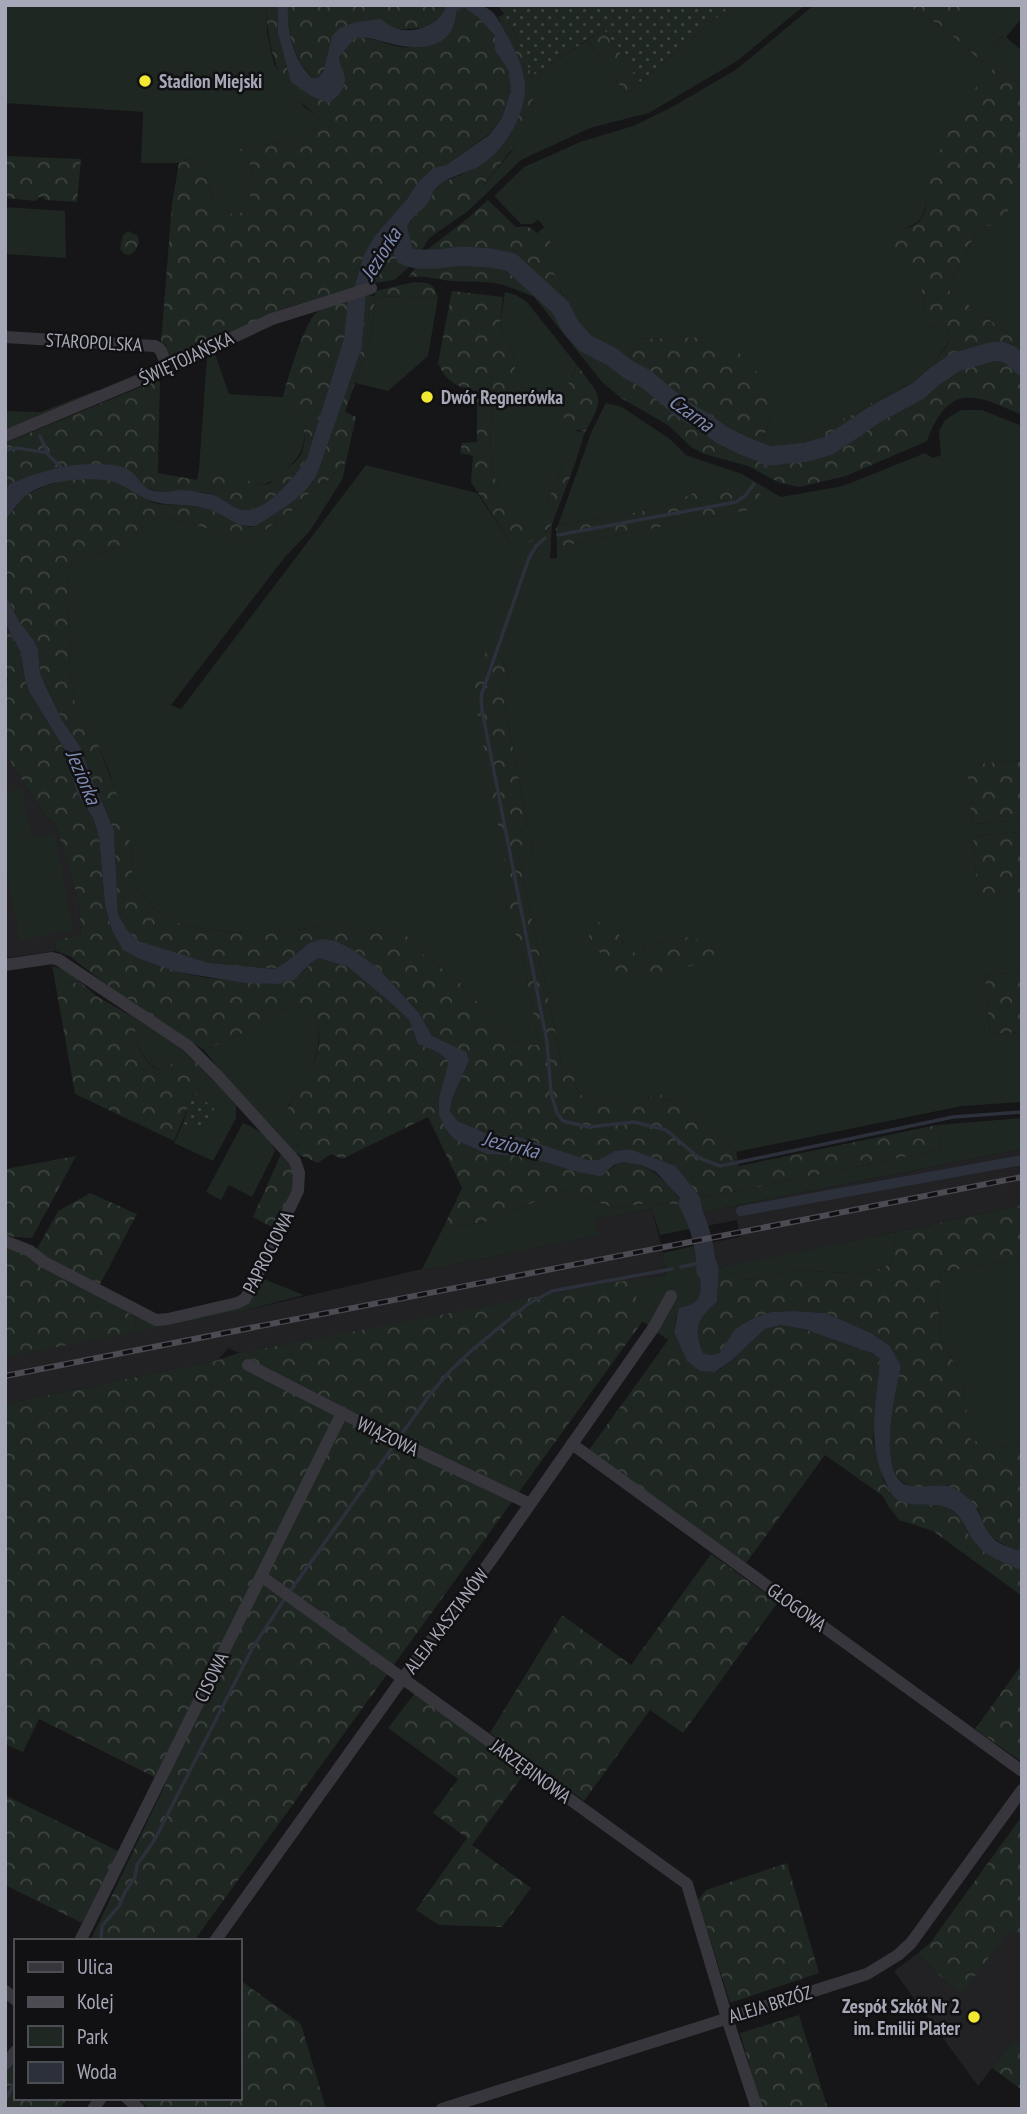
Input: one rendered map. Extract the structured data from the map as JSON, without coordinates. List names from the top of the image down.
{
  "streets": {
    "street": [
      "STAROPOLSKA",
      "ŚWIĘTOJAŃSKA",
      "PAPROCIOWA",
      "WIĄZOWA",
      "GŁOGOWA",
      "ALEJA KASZTANÓW",
      "CISOWA",
      "JARZĘBINOWA",
      "ALEJA BRZÓZ"
    ]
  },
  "crossings": [
    ["STAROPOLSKA", "ŚWIĘTOJAŃSKA"],
    ["WIĄZOWA", "ALEJA KASZTANÓW"],
    ["WIĄZOWA", "CISOWA"],
    ["GŁOGOWA", "ALEJA KASZTANÓW"],
    ["ALEJA KASZTANÓW", "JARZĘBINOWA"],
    ["CISOWA", "JARZĘBINOWA"],
    ["JARZĘBINOWA", "ALEJA BRZÓZ"]
  ],
  "water": ["Jeziorka", "Czarna"],
  "places": ["Stadion Miejski", "Dwór Regnerówka", "Zespół Szkół Nr 2 im. Emilii Plater"],
  "legend": [
    "Ulica",
    "Kolej",
    "Park",
    "Woda"
  ]
}
